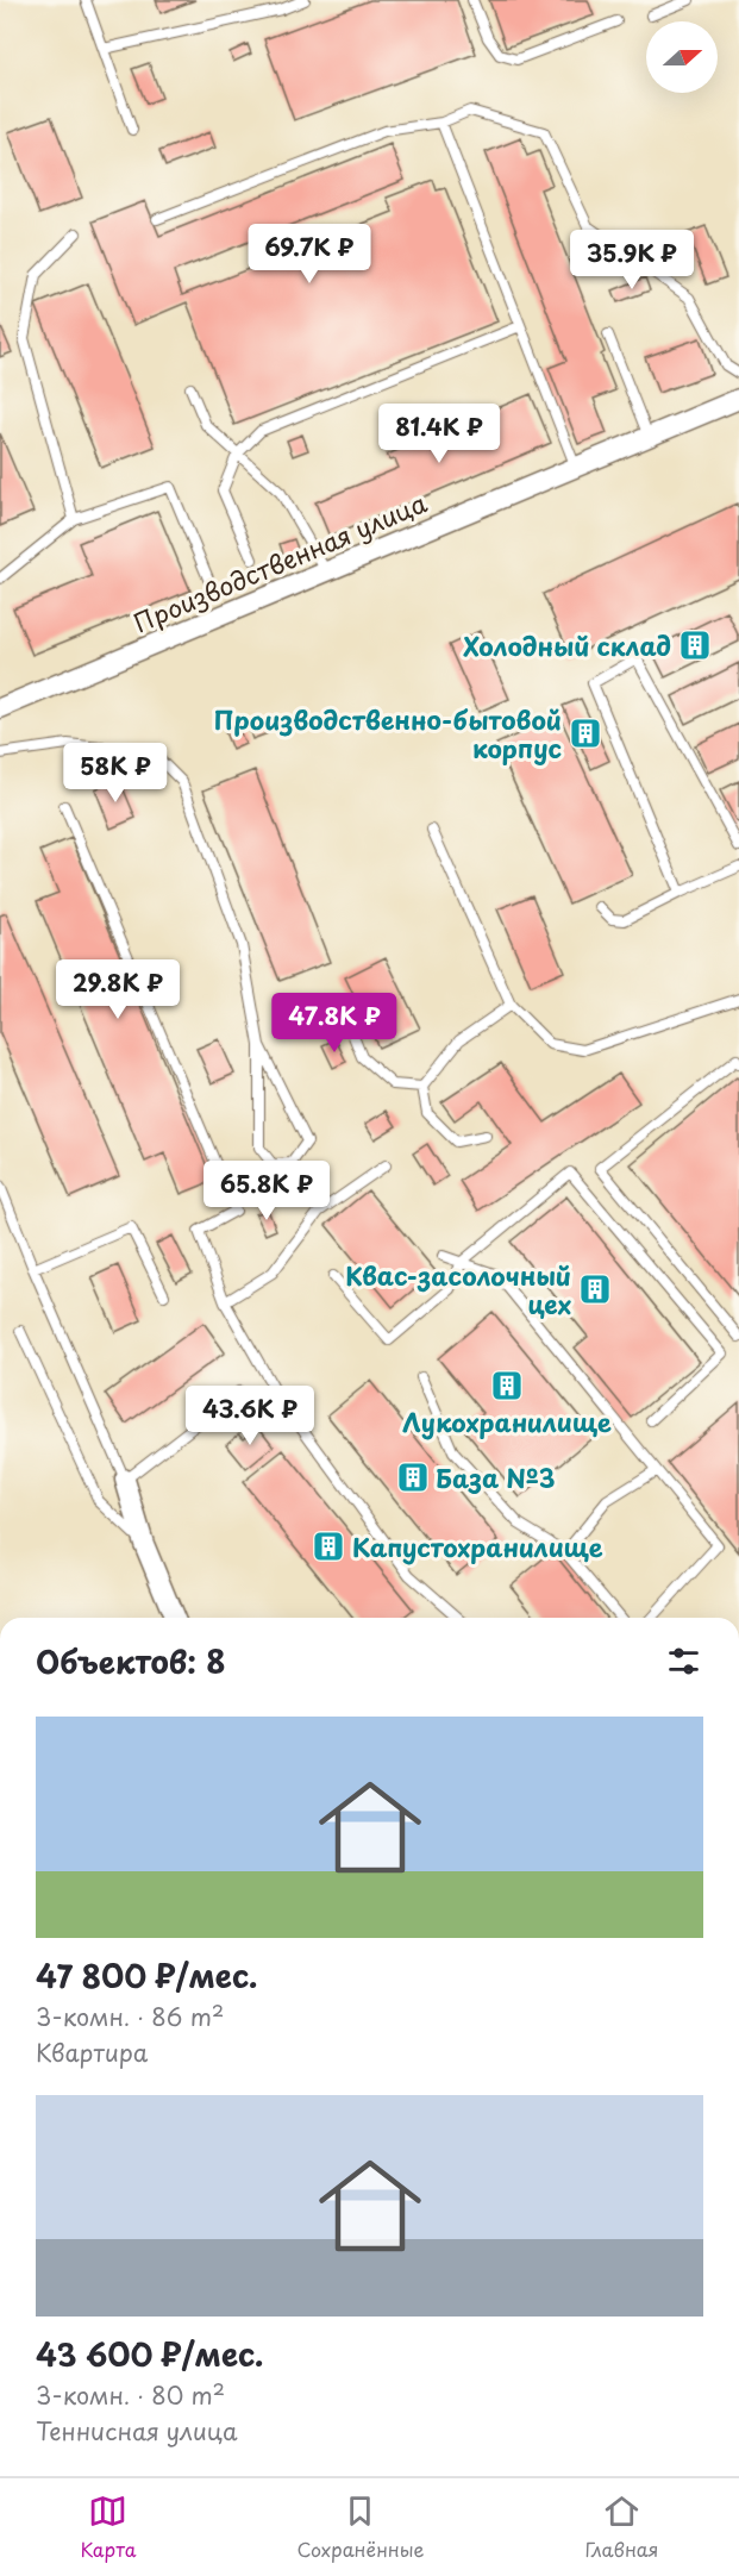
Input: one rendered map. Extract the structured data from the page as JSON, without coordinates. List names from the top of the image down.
{
  "streets": {
    "street": ["Производственная улица"]
  },
  "places": {
    "building": [
      "Холодный склад",
      "Производственно-бытовой корпус",
      "Квас-засолочный цех",
      "Лукохранилище",
      "База №3",
      "Капустохранилище"
    ]
  },
  "north": "right",
  "page": {
    "price": [
      "69.7K ₽",
      "35.9K ₽",
      "81.4K ₽",
      "58K ₽",
      "29.8K ₽",
      "47.8K ₽",
      "65.8K ₽",
      "43.6K ₽"
    ],
    "heading": "Объектов: 8",
    "list": [
      {
        "name": "47 800 ₽/мес.",
        "note": "3-комн. · 86 m² · Квартира"
      },
      {
        "name": "43 600 ₽/мес.",
        "note": "3-комн. · 80 m² · Теннисная улица"
      }
    ],
    "tabs": ["Карта", "Сохранённые", "Главная"]
  }
}
